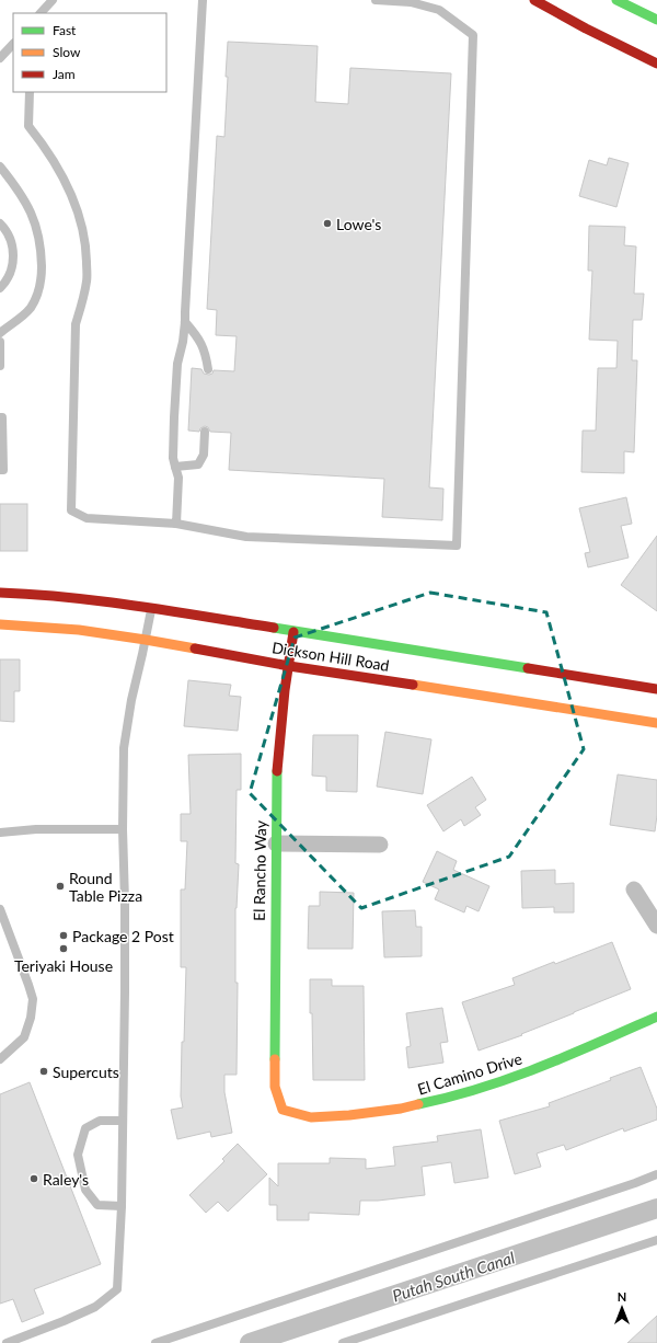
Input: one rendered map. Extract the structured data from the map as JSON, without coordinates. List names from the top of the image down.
{
  "streets": {
    "street": ["Dickson Hill Road", "El Rancho Way", "El Camino Drive"]
  },
  "crossings": [
    ["Dickson Hill Road", "El Rancho Way"],
    ["El Rancho Way", "El Camino Drive"]
  ],
  "water": ["Putah South Canal"],
  "places": [
    "Lowe's",
    "Round Table Pizza",
    "Package 2 Post",
    "Teriyaki House",
    "Supercuts",
    "Raley's"
  ],
  "legend": ["Fast", "Slow", "Jam"],
  "north": "top"
}
